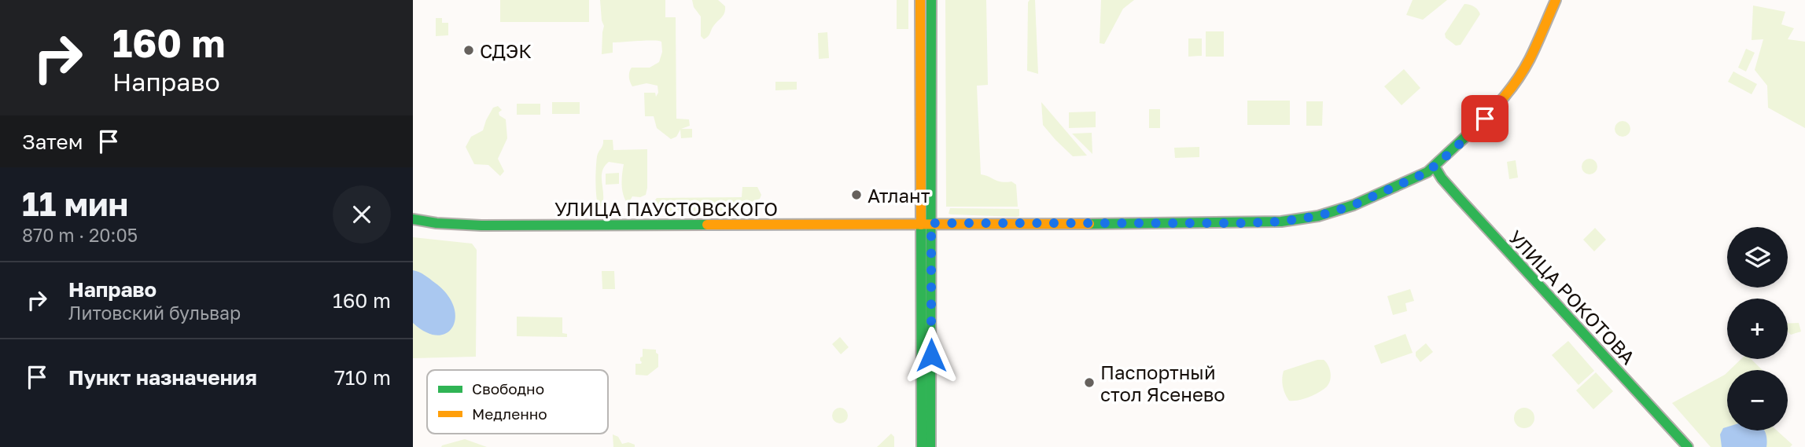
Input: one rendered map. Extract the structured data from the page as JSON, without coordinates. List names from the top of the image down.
{
  "streets": {
    "main road": ["УЛИЦА ПАУСТОВСКОГО", "УЛИЦА РОКОТОВА"]
  },
  "crossings": [
    ["УЛИЦА ПАУСТОВСКОГО", "УЛИЦА РОКОТОВА"]
  ],
  "places": ["СДЭК", "Атлант", "Паспортный стол Ясенево"],
  "legend": ["Свободно", "Медленно"],
  "page": {
    "turn": ["160 m", "Направо"],
    "then": "Затем",
    "heading": ["11 мин", "870 m · 20:05"],
    "map_buttons": ["+", "−"],
    "list": [
      {
        "name": "Направо",
        "note": "Литовский бульвар",
        "value": "160 m"
      },
      {
        "name": "Пункт назначения",
        "value": "710 m"
      }
    ]
  }
}
